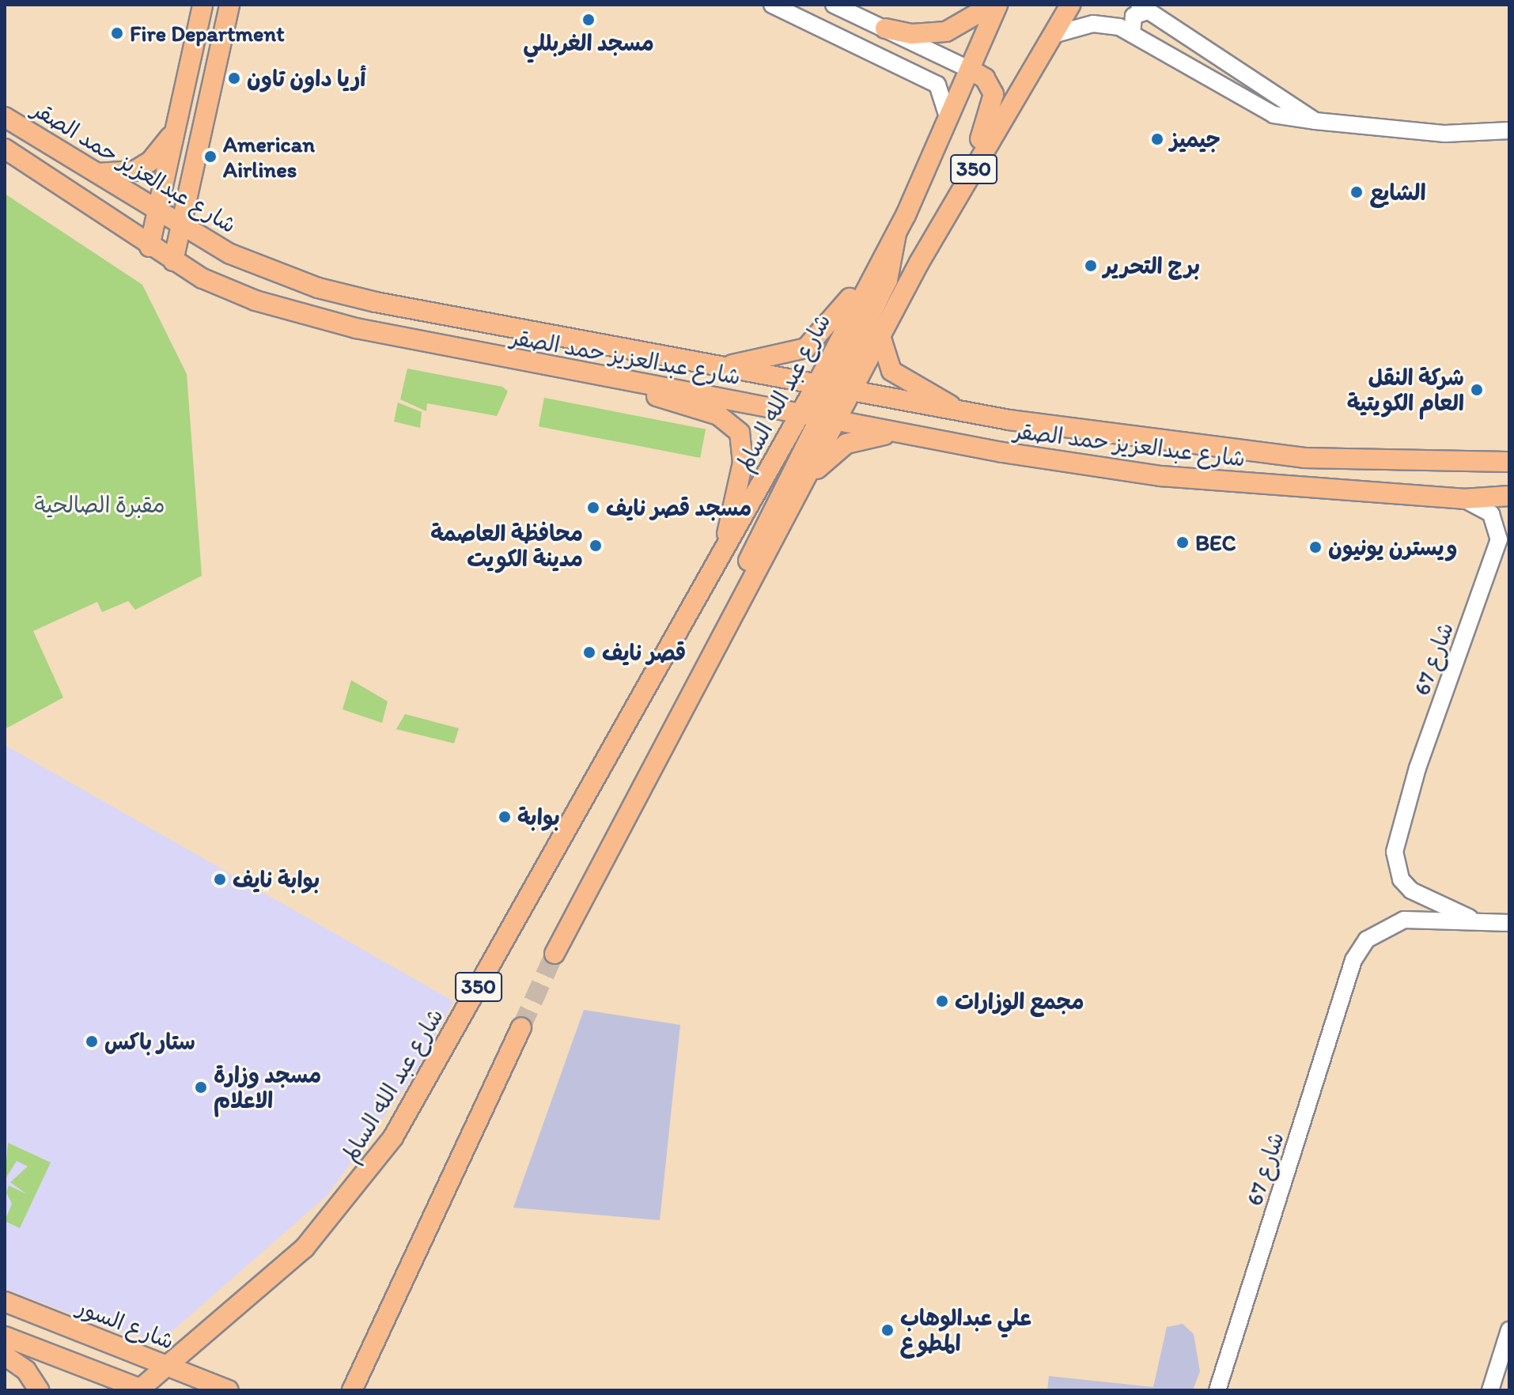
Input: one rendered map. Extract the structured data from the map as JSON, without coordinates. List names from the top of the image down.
{
  "streets": {
    "main road": [
      "شارع عبدالعزيز حمد الصقر",
      "350",
      "شارع عبد الله السالم",
      "شارع السور"
    ],
    "street": ["شارع 67"]
  },
  "crossings": [
    ["شارع عبدالعزيز حمد الصقر", "شارع عبد الله السالم"],
    ["شارع عبدالعزيز حمد الصقر", "شارع 67"],
    ["شارع عبد الله السالم", "شارع السور"]
  ],
  "parks": ["مقبرة الصالحية"],
  "places": [
    "مسجد الغربللي",
    "Fire Department",
    "أريا داون تاون",
    "جيميز",
    "American Airlines",
    "الشايع",
    "برج التحرير",
    "شركة النقل العام الكويتية",
    "مسجد قصر نايف",
    "BEC",
    "محافظة العاصمة مدينة الكويت",
    "ويسترن يونيون",
    "قصر نايف",
    "بوابة",
    "بوابة نايف",
    "مجمع الوزارات",
    "ستار باكس",
    "مسجد وزارة الاعلام",
    "علي عبدالوهاب المطوع"
  ]
}
